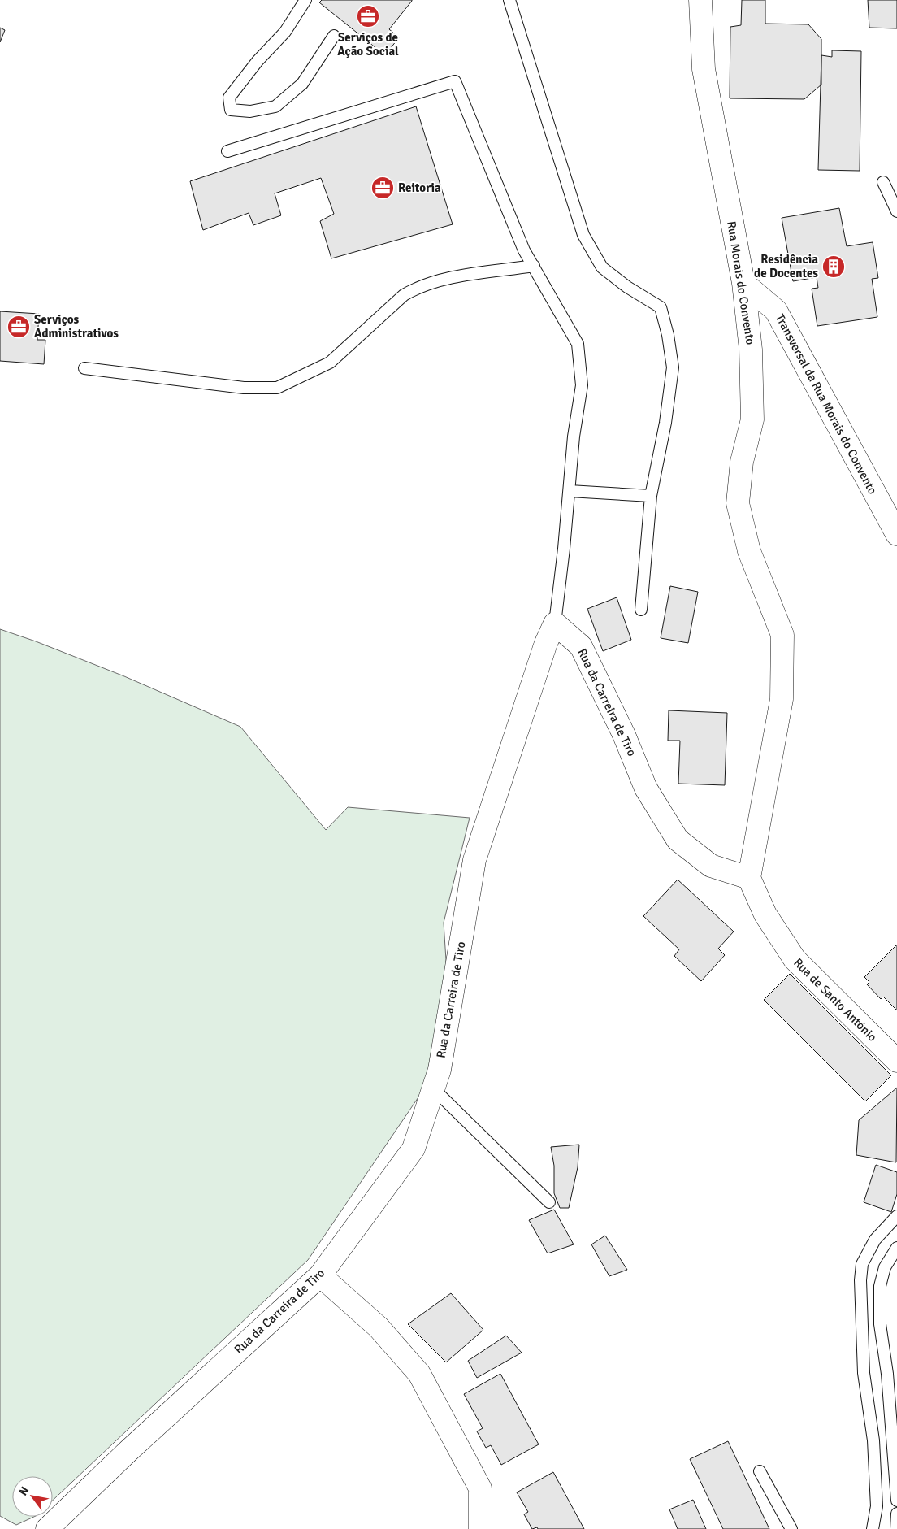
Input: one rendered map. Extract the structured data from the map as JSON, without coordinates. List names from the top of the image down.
{
  "streets": {
    "street": [
      "Rua Morais do Convento",
      "Transversal da Rua Morais do Convento",
      "Rua da Carreira de Tiro",
      "Rua de Santo António"
    ]
  },
  "crossings": [
    ["Rua Morais do Convento", "Transversal da Rua Morais do Convento"],
    ["Rua Morais do Convento", "Rua da Carreira de Tiro"],
    ["Rua Morais do Convento", "Rua de Santo António"],
    ["Rua da Carreira de Tiro", "Rua de Santo António"]
  ],
  "places": {
    "office": ["Serviços de Ação Social", "Reitoria", "Serviços Administrativos"],
    "building": ["Residência de Docentes"]
  },
  "north": "top left"
}
